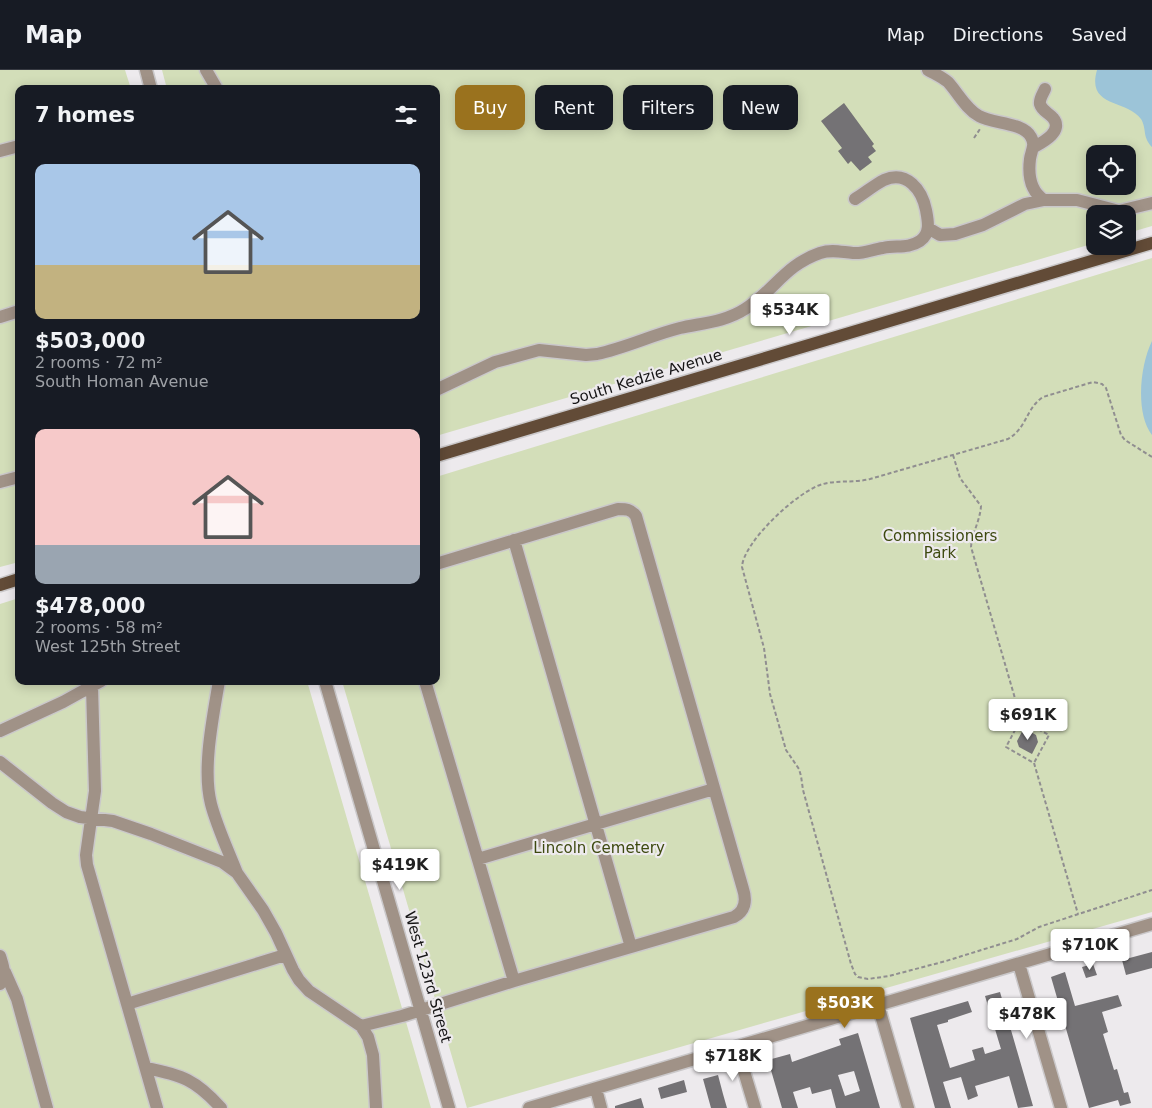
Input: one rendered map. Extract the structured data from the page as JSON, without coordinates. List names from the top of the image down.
{
  "streets": {
    "main road": ["South Kedzie Avenue"],
    "street": ["West 123rd Street"]
  },
  "parks": ["Commissioners Park", "Lincoln Cemetery"],
  "page": {
    "header": "Map",
    "nav": ["Map", "Directions", "Saved"],
    "chip": [
      "Buy",
      "Rent",
      "Filters",
      "New"
    ],
    "heading": "7 homes",
    "list": [
      {
        "name": "$503,000",
        "note": "2 rooms · 72 m² · South Homan Avenue"
      },
      {
        "name": "$478,000",
        "note": "2 rooms · 58 m² · West 125th Street"
      }
    ],
    "price": [
      "$534K",
      "$691K",
      "$419K",
      "$710K",
      "$503K",
      "$478K",
      "$718K"
    ]
  }
}
